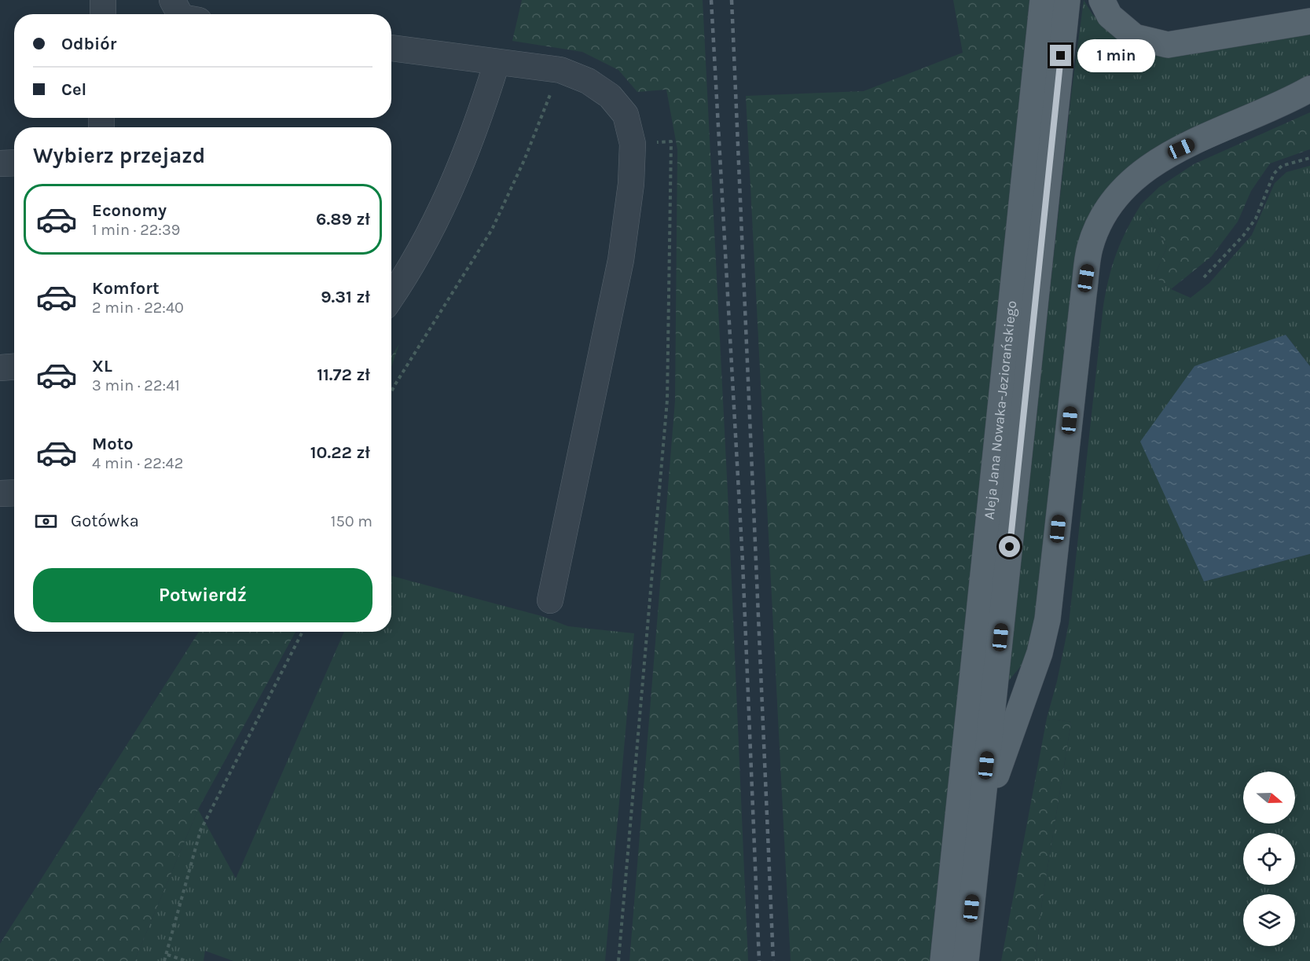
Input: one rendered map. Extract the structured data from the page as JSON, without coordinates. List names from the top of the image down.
{
  "streets": {
    "main road": ["Aleja Jana Nowaka-Jeziorańskiego"]
  },
  "north": "right",
  "page": {
    "banner": ["Odbiór", "Cel"],
    "bubble": "1 min",
    "heading": "Wybierz przejazd",
    "list": [
      {
        "name": "Economy",
        "note": "1 min · 22:39",
        "value": "6.89 zł"
      },
      {
        "name": "Komfort",
        "note": "2 min · 22:40",
        "value": "9.31 zł"
      },
      {
        "name": "XL",
        "note": "3 min · 22:41",
        "value": "11.72 zł"
      },
      {
        "name": "Moto",
        "note": "4 min · 22:42",
        "value": "10.22 zł"
      }
    ],
    "pay": ["Gotówka", "150 m"],
    "buttons": "Potwierdź"
  }
}
